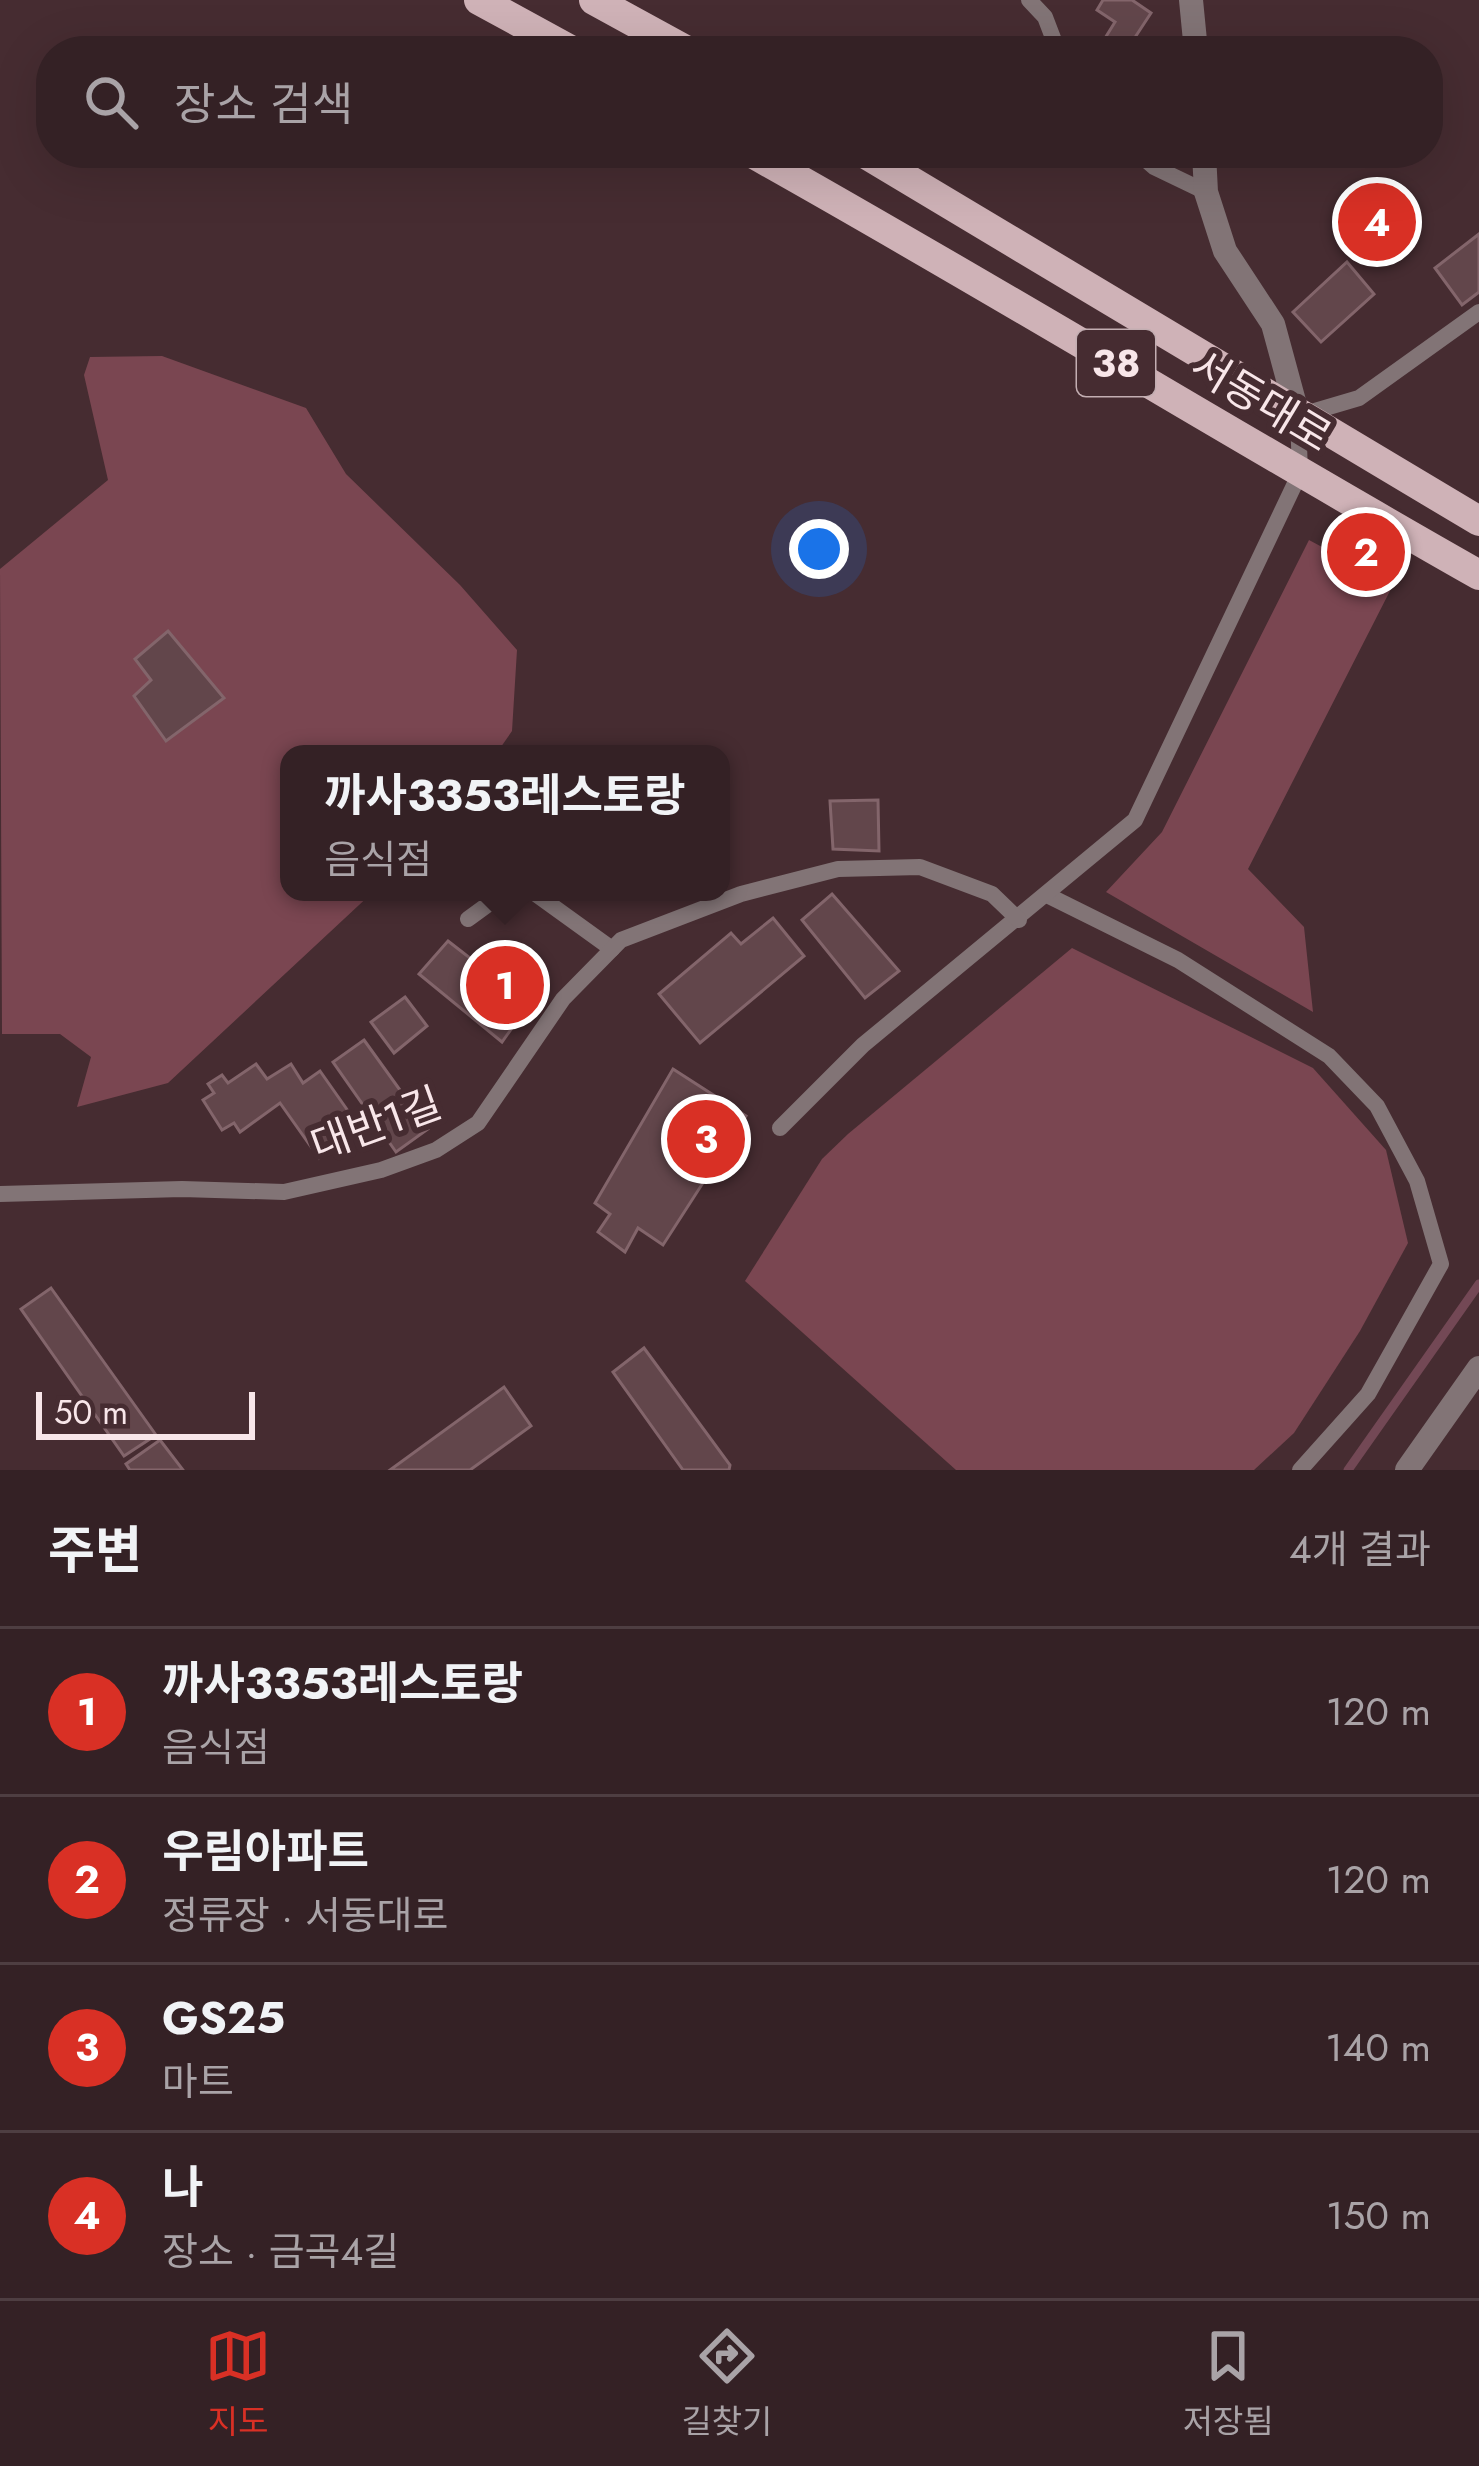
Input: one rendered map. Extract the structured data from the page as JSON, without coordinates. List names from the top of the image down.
{
  "streets": {
    "main road": ["38", "서동대로"],
    "lane": ["대반1길"]
  },
  "scale_bar": "50 m",
  "page": {
    "search": "장소 검색",
    "pins": [
      "4",
      "2",
      "1",
      "3"
    ],
    "popup": ["까사3353레스토랑", "음식점"],
    "scale": "50 m",
    "heading": ["주변", "4개 결과"],
    "list": [
      {
        "mark": "1",
        "name": "까사3353레스토랑",
        "note": "음식점",
        "value": "120 m"
      },
      {
        "mark": "2",
        "name": "우림아파트",
        "note": "정류장 · 서동대로",
        "value": "120 m"
      },
      {
        "mark": "3",
        "name": "GS25",
        "note": "마트",
        "value": "140 m"
      },
      {
        "mark": "4",
        "name": "나",
        "note": "장소 · 금곡4길",
        "value": "150 m"
      }
    ],
    "nav": ["지도", "길찾기", "저장됨"]
  }
}
